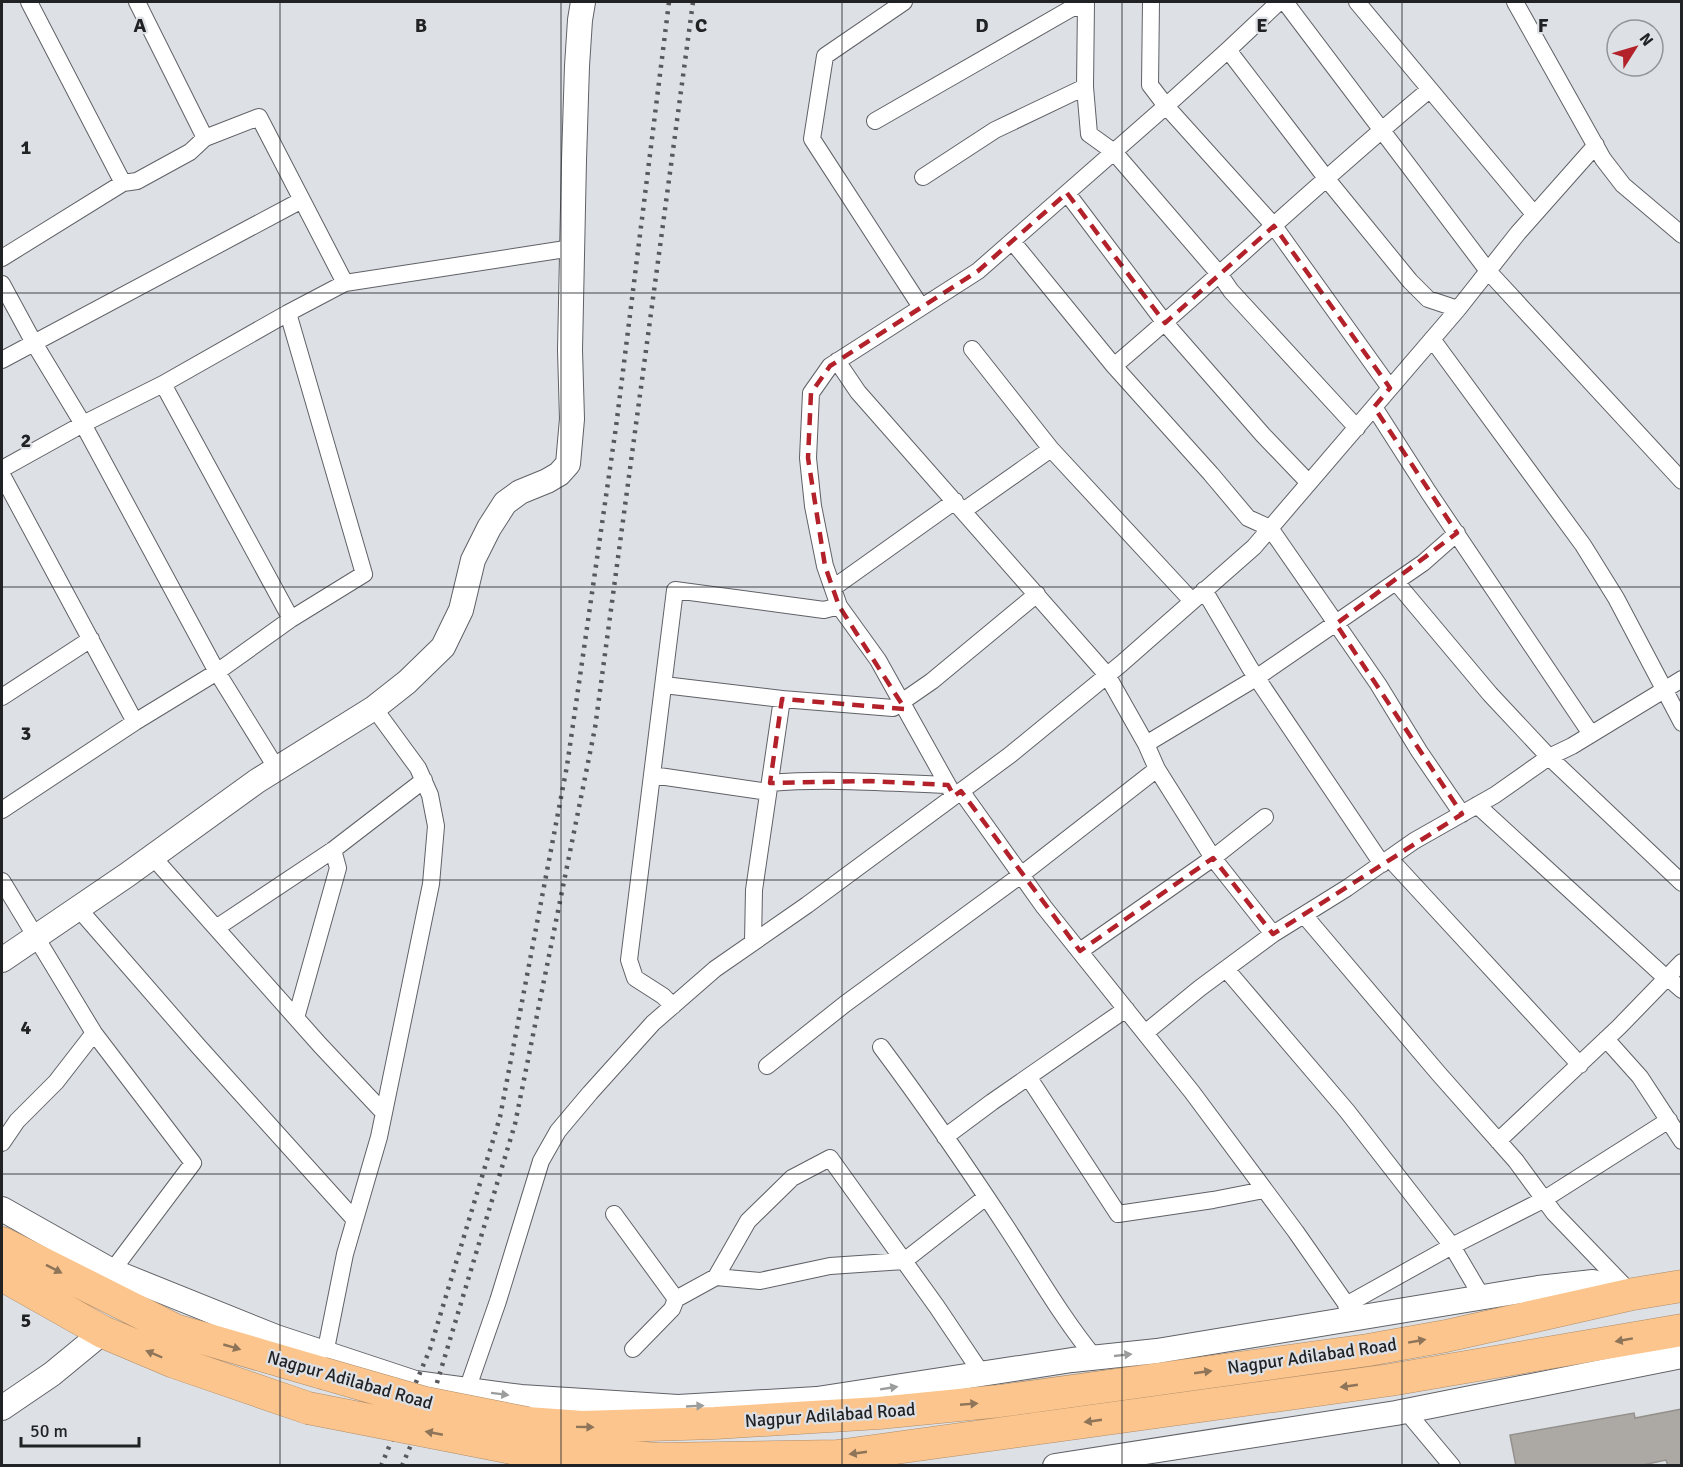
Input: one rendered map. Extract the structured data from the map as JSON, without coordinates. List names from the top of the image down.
{
  "streets": {
    "highway": ["Nagpur Adilabad Road"]
  },
  "scale_bar": "50 m",
  "north": "top right",
  "grid": {
    "columns": [
      "A",
      "B",
      "C",
      "D",
      "E",
      "F"
    ],
    "rows": [
      "1",
      "2",
      "3",
      "4",
      "5"
    ]
  }
}
